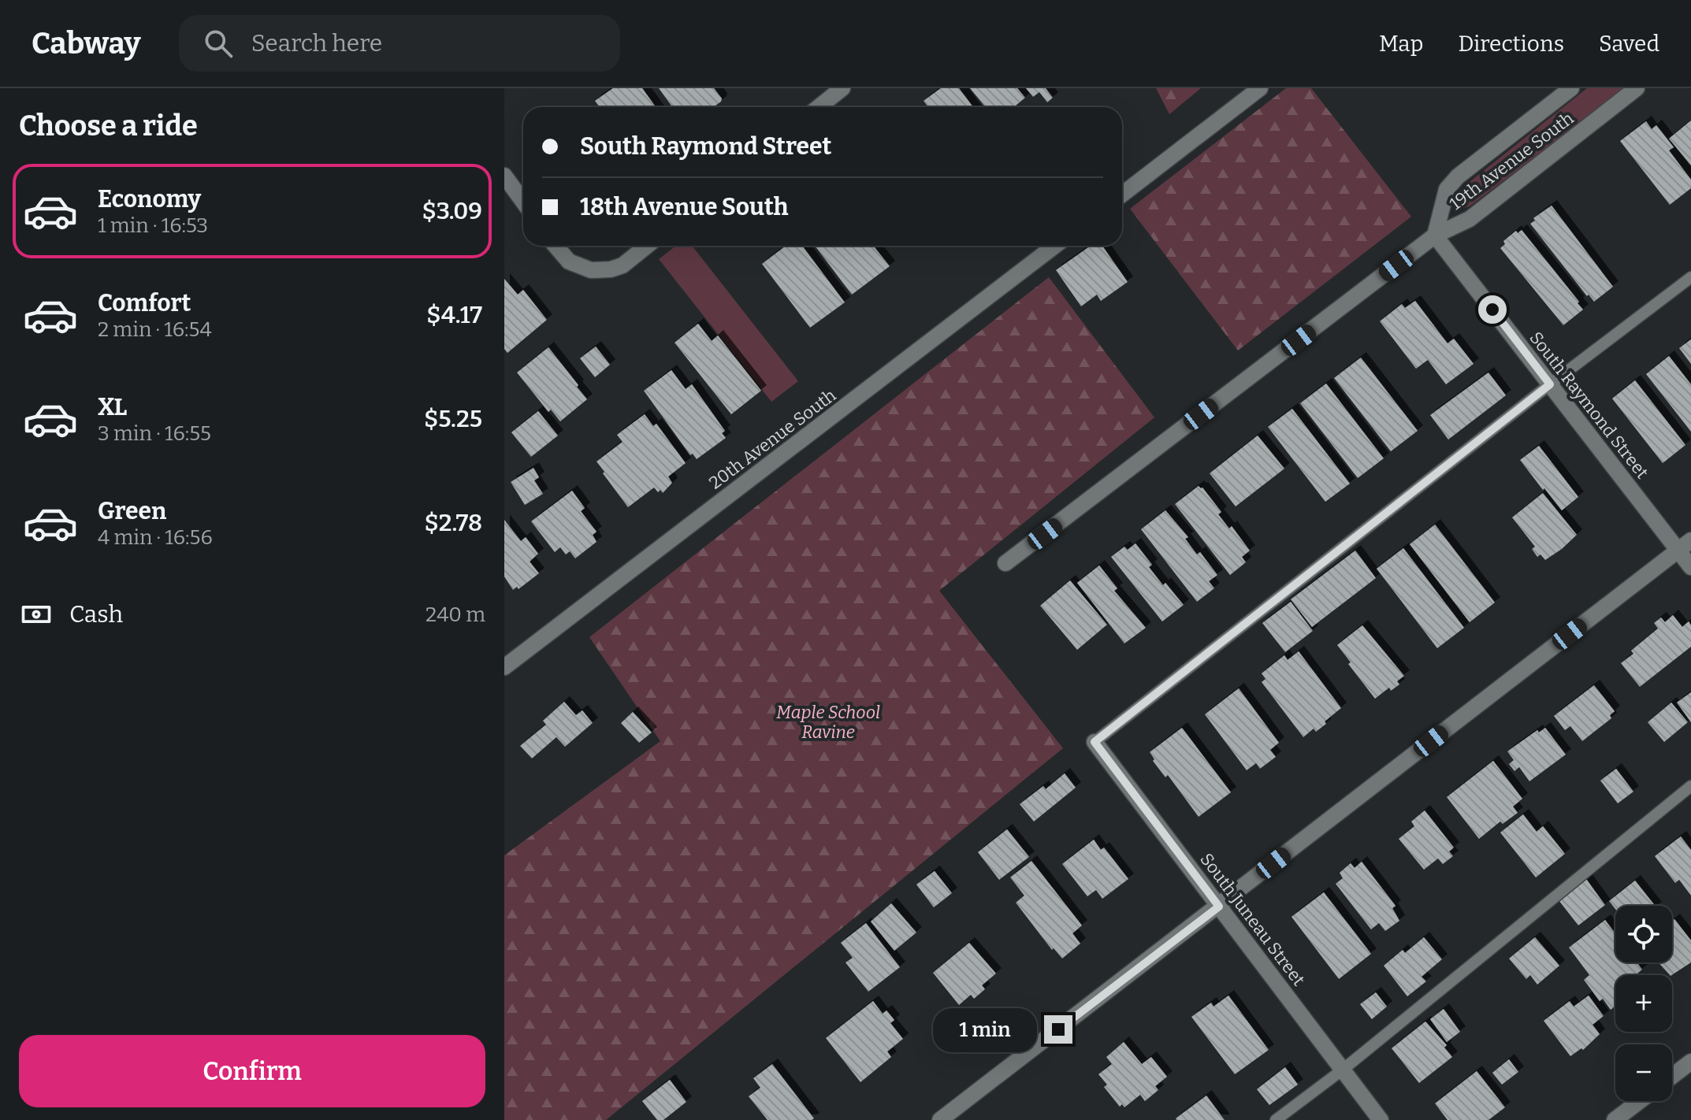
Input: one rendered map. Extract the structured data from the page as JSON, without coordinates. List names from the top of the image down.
{
  "streets": {
    "street": [
      "19th Avenue South",
      "South Raymond Street",
      "20th Avenue South",
      "South Juneau Street"
    ]
  },
  "crossings": [
    ["19th Avenue South", "South Raymond Street"]
  ],
  "parks": ["Maple School Ravine"],
  "page": {
    "header": "Cabway",
    "search": "Search here",
    "nav": ["Map", "Directions", "Saved"],
    "heading": "Choose a ride",
    "banner": ["South Raymond Street", "18th Avenue South"],
    "list": [
      {
        "name": "Economy",
        "note": "1 min · 16:53",
        "value": "$3.09"
      },
      {
        "name": "Comfort",
        "note": "2 min · 16:54",
        "value": "$4.17"
      },
      {
        "name": "XL",
        "note": "3 min · 16:55",
        "value": "$5.25"
      },
      {
        "name": "Green",
        "note": "4 min · 16:56",
        "value": "$2.78"
      }
    ],
    "pay": ["Cash", "240 m"],
    "map_buttons": ["+", "−"],
    "bubble": "1 min",
    "buttons": "Confirm"
  }
}
